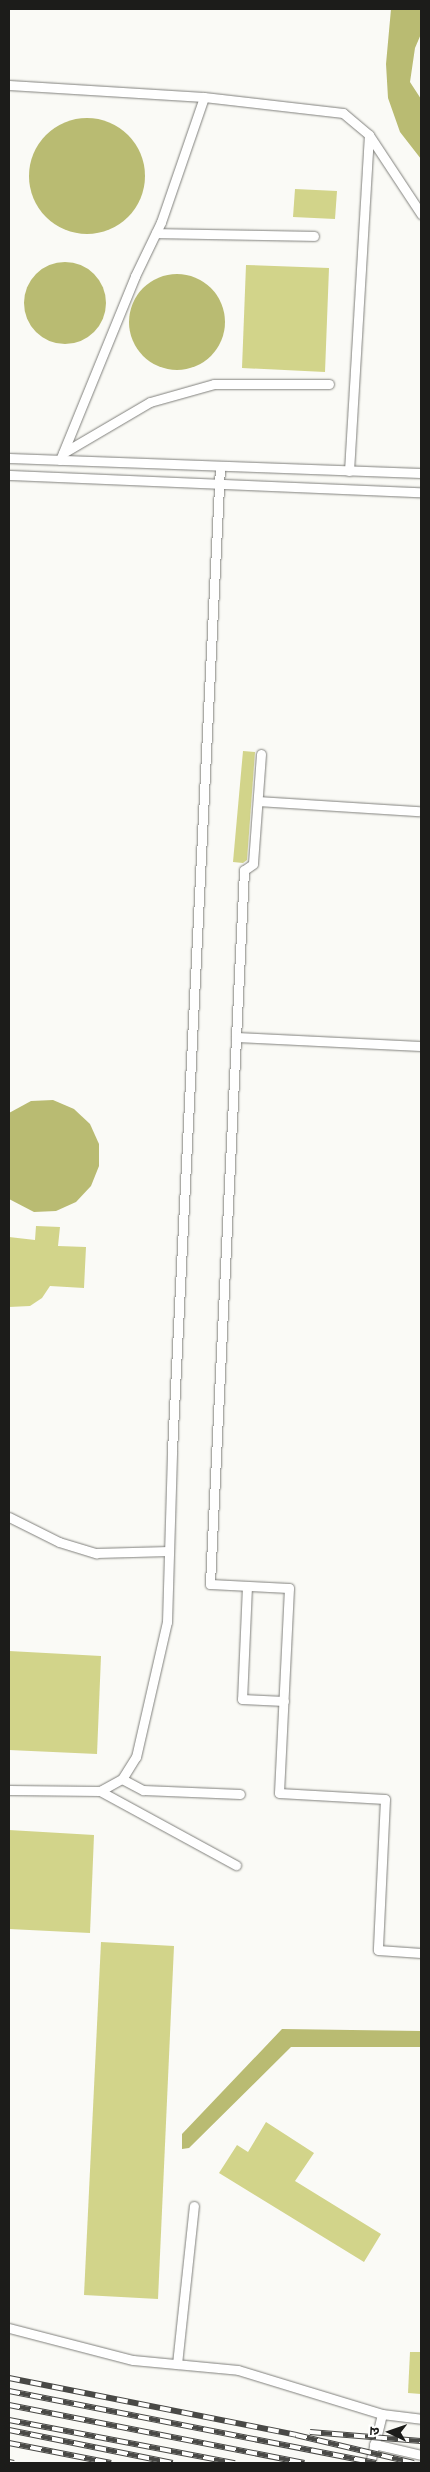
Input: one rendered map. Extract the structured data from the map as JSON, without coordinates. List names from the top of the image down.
{
  "north": "left"
}
